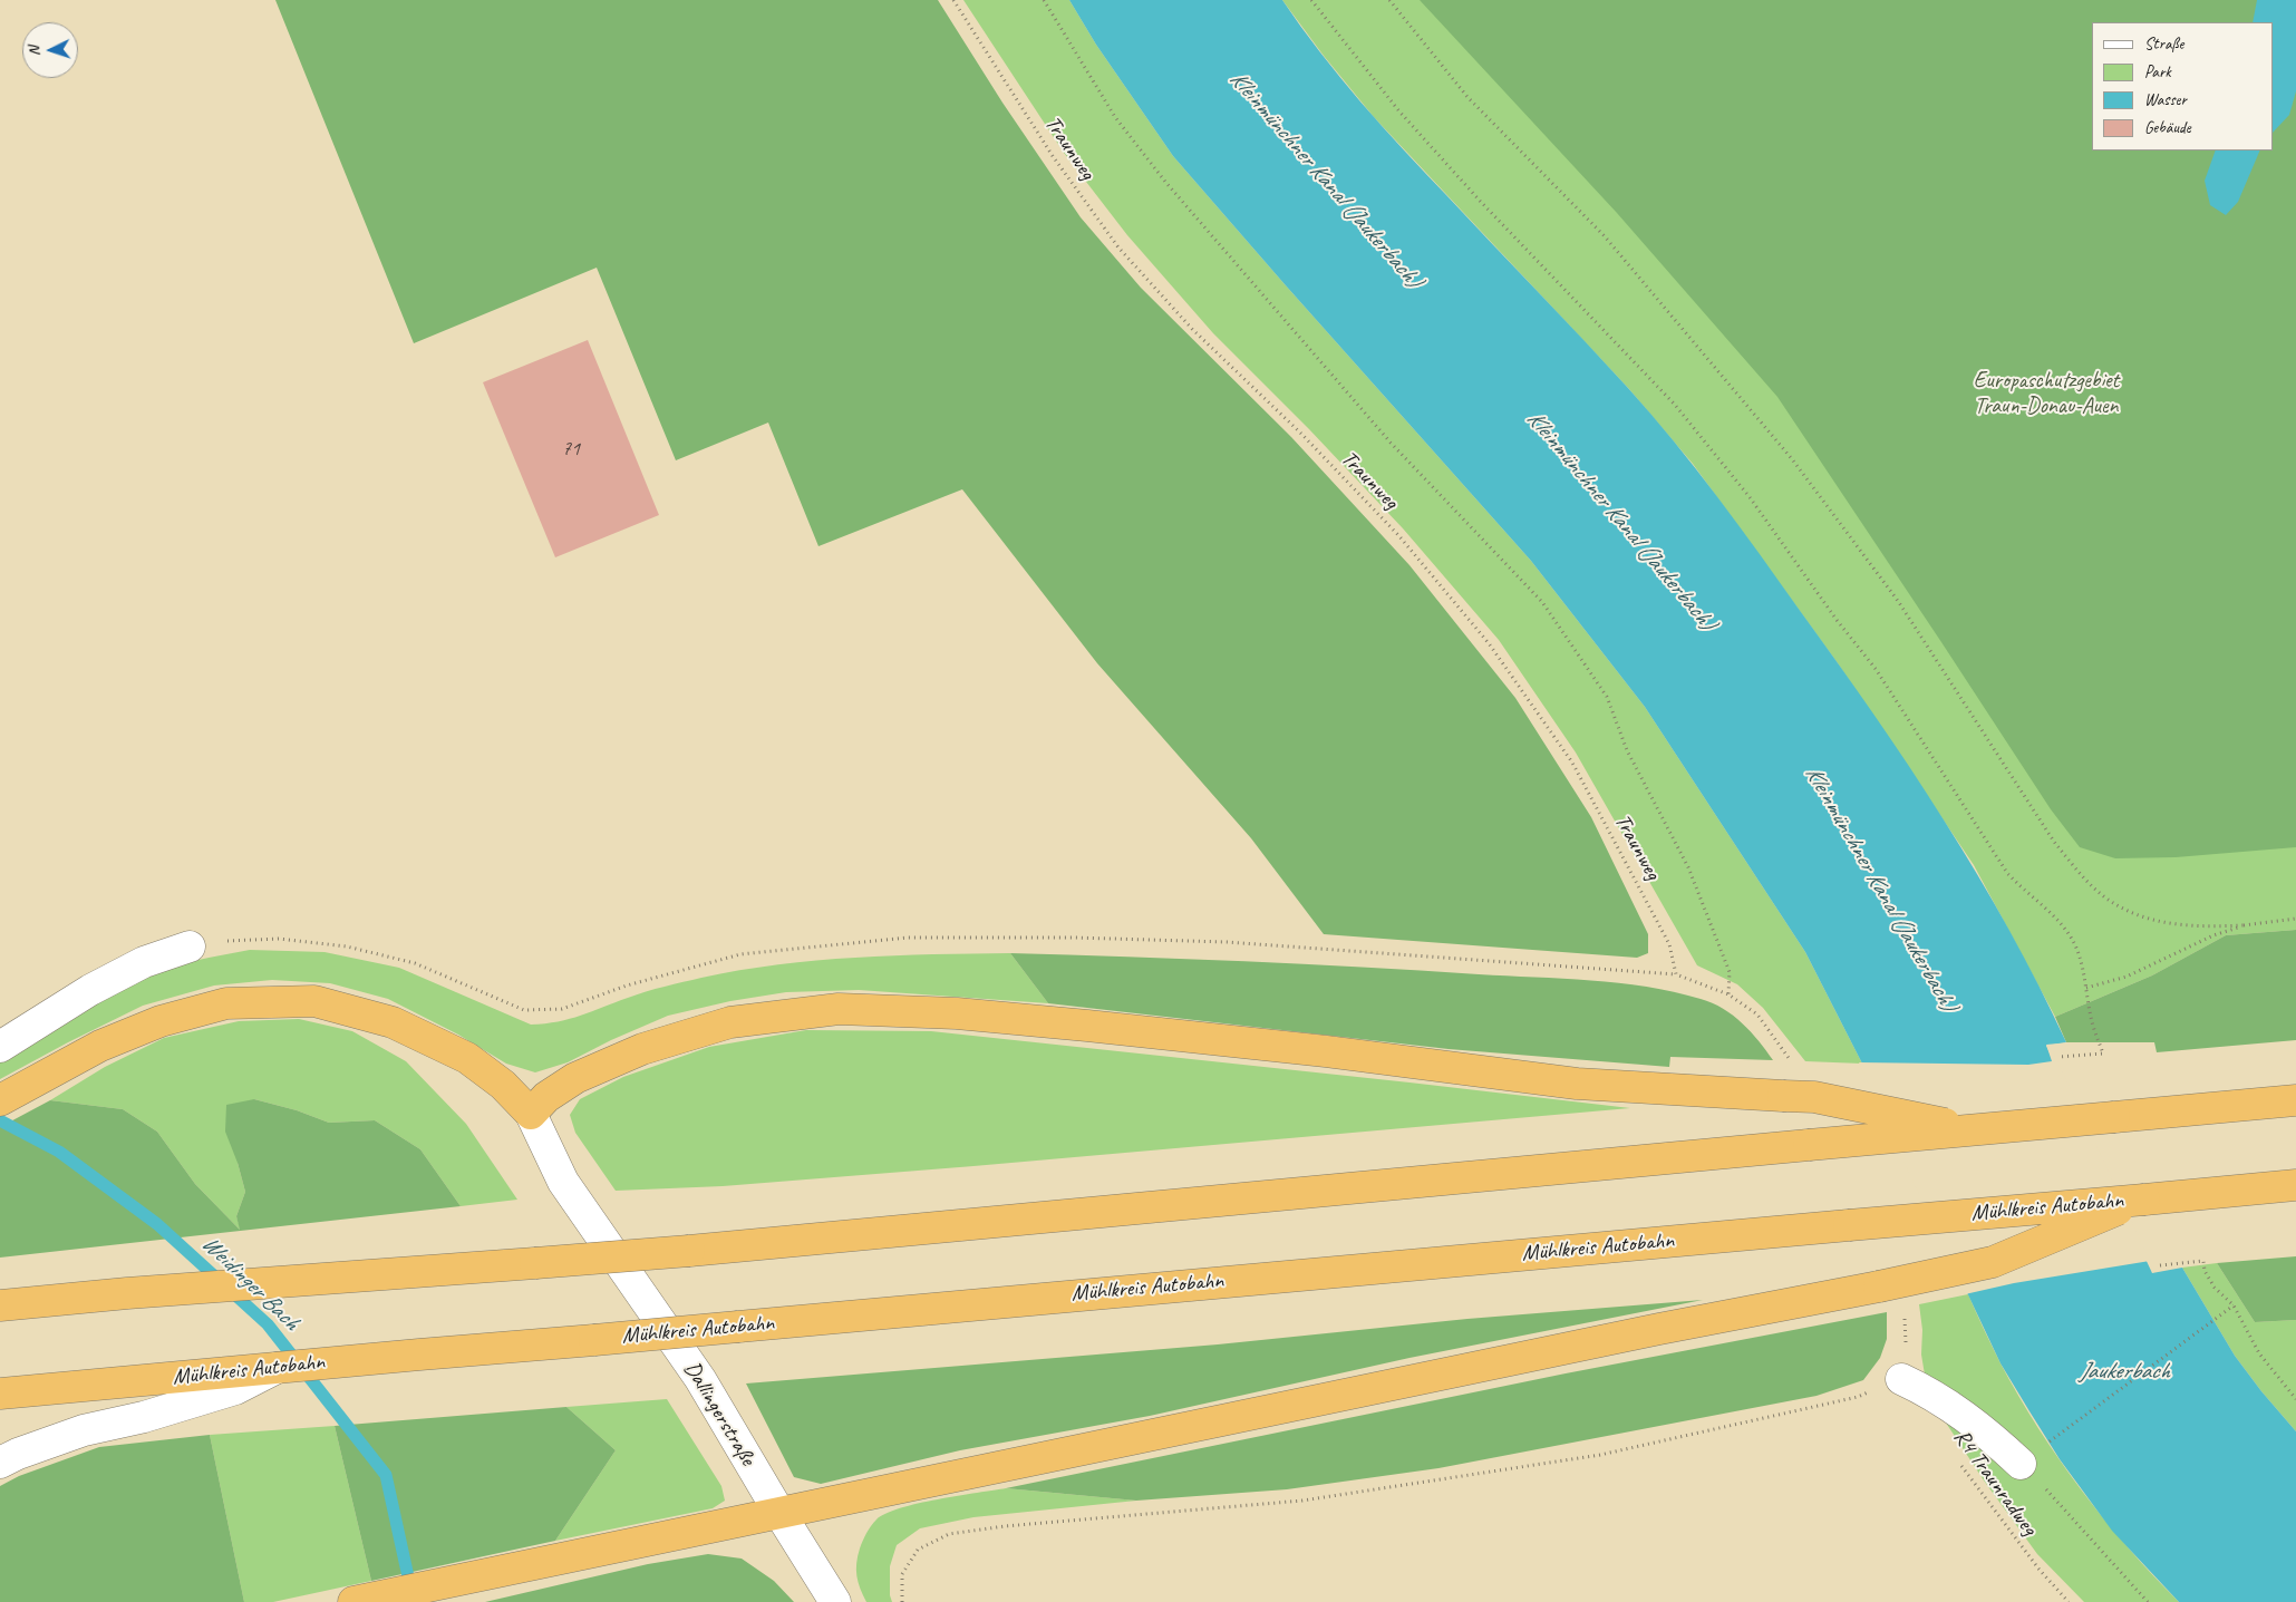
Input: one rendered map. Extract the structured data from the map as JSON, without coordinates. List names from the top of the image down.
{
  "streets": {
    "highway": ["Mühlkreis Autobahn"],
    "street": ["Dallingerstraße"],
    "path": ["Traunweg", "R4 Traunradweg"]
  },
  "water": ["Kleinmünchner Kanal (Jaukerbach)", "Weidinger Bach", "Jaukerbach"],
  "parks": ["Europaschutzgebiet Traun-Donau-Auen"],
  "house_numbers": ["71"],
  "legend": [
    "Straße",
    "Park",
    "Wasser",
    "Gebäude"
  ],
  "north": "left"
}
